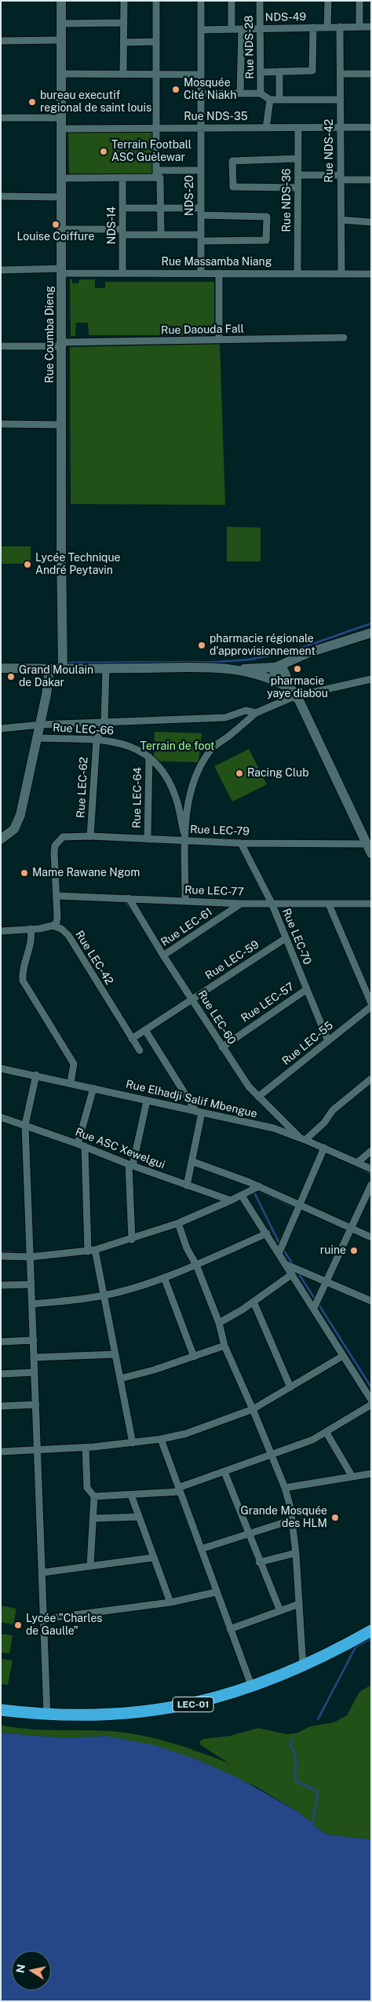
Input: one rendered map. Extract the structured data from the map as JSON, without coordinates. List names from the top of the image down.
{
  "streets": {
    "highway": ["LEC-01"],
    "street": [
      "NDS-49",
      "Rue NDS-28",
      "Rue NDS-35",
      "Rue NDS-42",
      "NDS-20",
      "Rue NDS-36",
      "NDS-14",
      "Rue Massamba Niang",
      "Rue Daouda Fall",
      "Rue Coumba Dieng",
      "Rue LEC-66",
      "Rue LEC-62",
      "Rue LEC-64",
      "Rue LEC-79",
      "Rue LEC-77",
      "Rue LEC-61",
      "Rue LEC-70",
      "Rue LEC-42",
      "Rue LEC-59",
      "Rue LEC-57",
      "Rue LEC-60",
      "Rue LEC-55",
      "Rue Elhadji Salif Mbengue",
      "Rue ASC Xewelgui"
    ]
  },
  "crossings": [
    ["NDS-49", "Rue NDS-28"],
    ["NDS-49", "Rue NDS-42"],
    ["NDS-49", "NDS-20"],
    ["Rue NDS-35", "Rue NDS-42"],
    ["Rue NDS-35", "NDS-20"],
    ["Rue NDS-35", "Rue NDS-36"],
    ["Rue NDS-35", "Rue Coumba Dieng"],
    ["Rue NDS-42", "Rue Massamba Niang"],
    ["NDS-20", "Rue Massamba Niang"],
    ["Rue NDS-36", "Rue Massamba Niang"],
    ["NDS-14", "Rue Massamba Niang"],
    ["Rue Massamba Niang", "Rue Coumba Dieng"],
    ["Rue Daouda Fall", "Rue Coumba Dieng"],
    ["Rue LEC-66", "Rue LEC-62"],
    ["Rue LEC-66", "Rue LEC-64"],
    ["Rue LEC-66", "Rue LEC-79"],
    ["Rue LEC-62", "Rue LEC-79"],
    ["Rue LEC-64", "Rue LEC-79"],
    ["Rue LEC-79", "Rue LEC-77"],
    ["Rue LEC-79", "Rue LEC-70"],
    ["Rue LEC-77", "Rue LEC-61"],
    ["Rue LEC-77", "Rue LEC-70"],
    ["Rue LEC-77", "Rue LEC-60"],
    ["Rue LEC-61", "Rue LEC-60"],
    ["Rue LEC-70", "Rue LEC-59"],
    ["Rue LEC-70", "Rue LEC-57"],
    ["Rue LEC-70", "Rue LEC-55"],
    ["Rue LEC-42", "Rue LEC-59"],
    ["Rue LEC-59", "Rue LEC-60"],
    ["Rue LEC-57", "Rue LEC-60"],
    ["Rue LEC-60", "Rue LEC-55"],
    ["Rue LEC-60", "Rue Elhadji Salif Mbengue"]
  ],
  "parks": ["Terrain de foot"],
  "places": [
    "Mosquée Cité Niakh",
    "bureau executif regional de saint louis",
    "Terrain Football ASC Guėlewar",
    "Louise Coiffure",
    "Lycée Technique André Peytavin",
    "pharmacie régionale d'approvisionnement",
    "pharmacie yaye diabou",
    "Grand Moulain de Dakar",
    "Racing Club",
    "Mame Rawane Ngom",
    "ruine",
    "Grande Mosquée des HLM",
    "Lycée \"Charles de Gaulle\""
  ],
  "north": "left"
}
